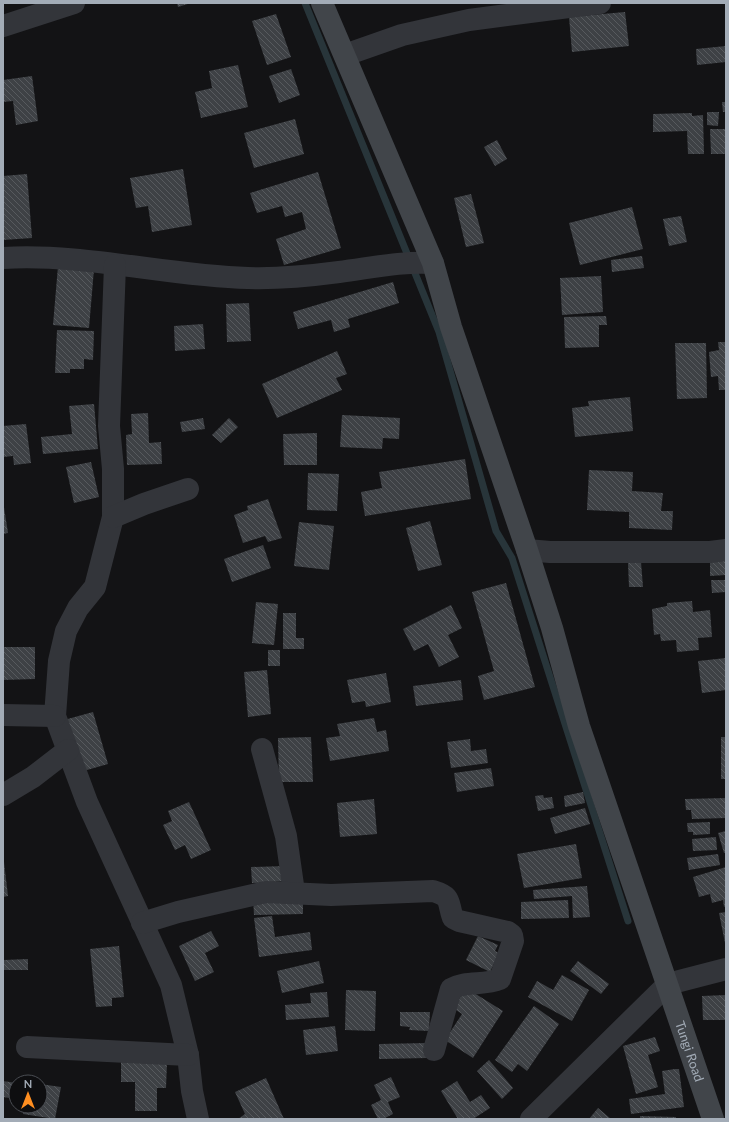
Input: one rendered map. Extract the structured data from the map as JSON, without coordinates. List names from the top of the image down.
{
  "streets": {
    "main road": ["Tungi Road"]
  },
  "north": "top"
}
